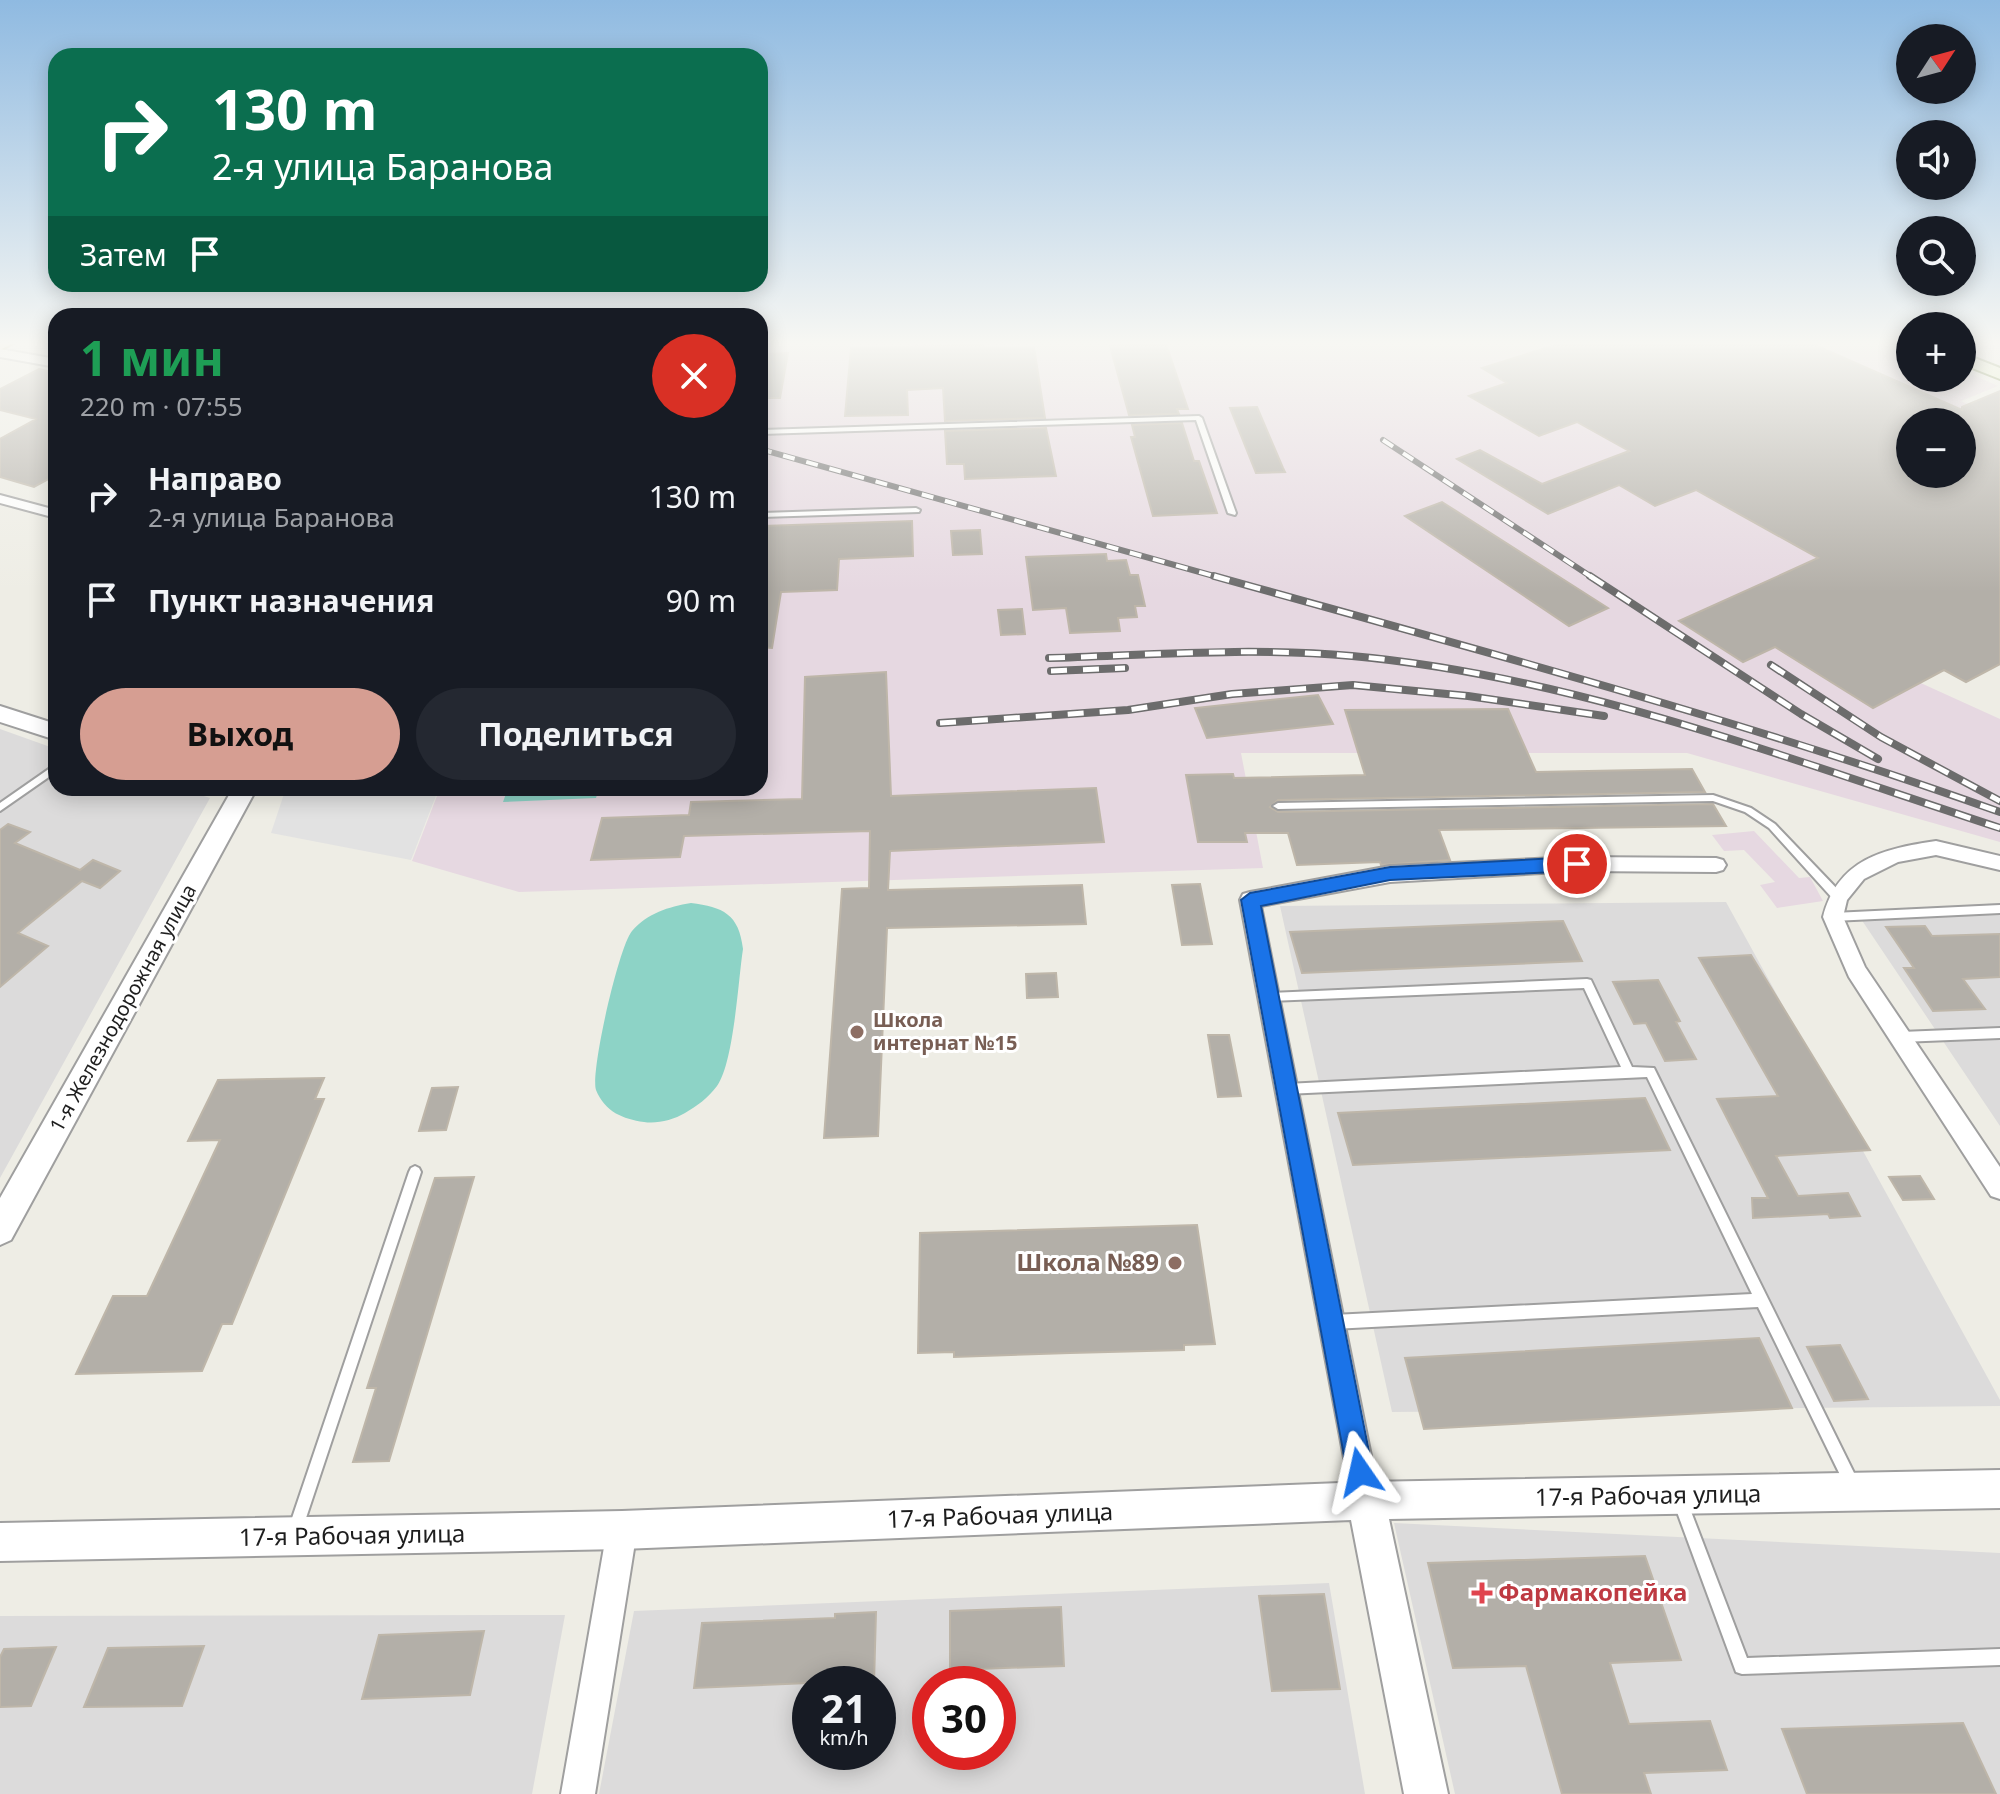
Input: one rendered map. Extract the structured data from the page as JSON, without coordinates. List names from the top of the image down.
{
  "streets": {
    "street": ["1-я Железнодорожная улица", "17-я Рабочая улица"]
  },
  "places": {
    "other": ["Школа интернат №15", "Школа №89"],
    "health": ["Фармакопейка"]
  },
  "north": "top right",
  "page": {
    "map_buttons": ["+", "−"],
    "turn": ["130 m", "2-я улица Баранова"],
    "then": "Затем",
    "heading": ["1 мин", "220 m · 07:55"],
    "list": [
      {
        "name": "Направо",
        "note": "2-я улица Баранова",
        "value": "130 m"
      },
      {
        "name": "Пункт назначения",
        "value": "90 m"
      }
    ],
    "buttons": ["Выход", "Поделиться"],
    "speed": "21 km/h",
    "limit": "30"
  }
}
